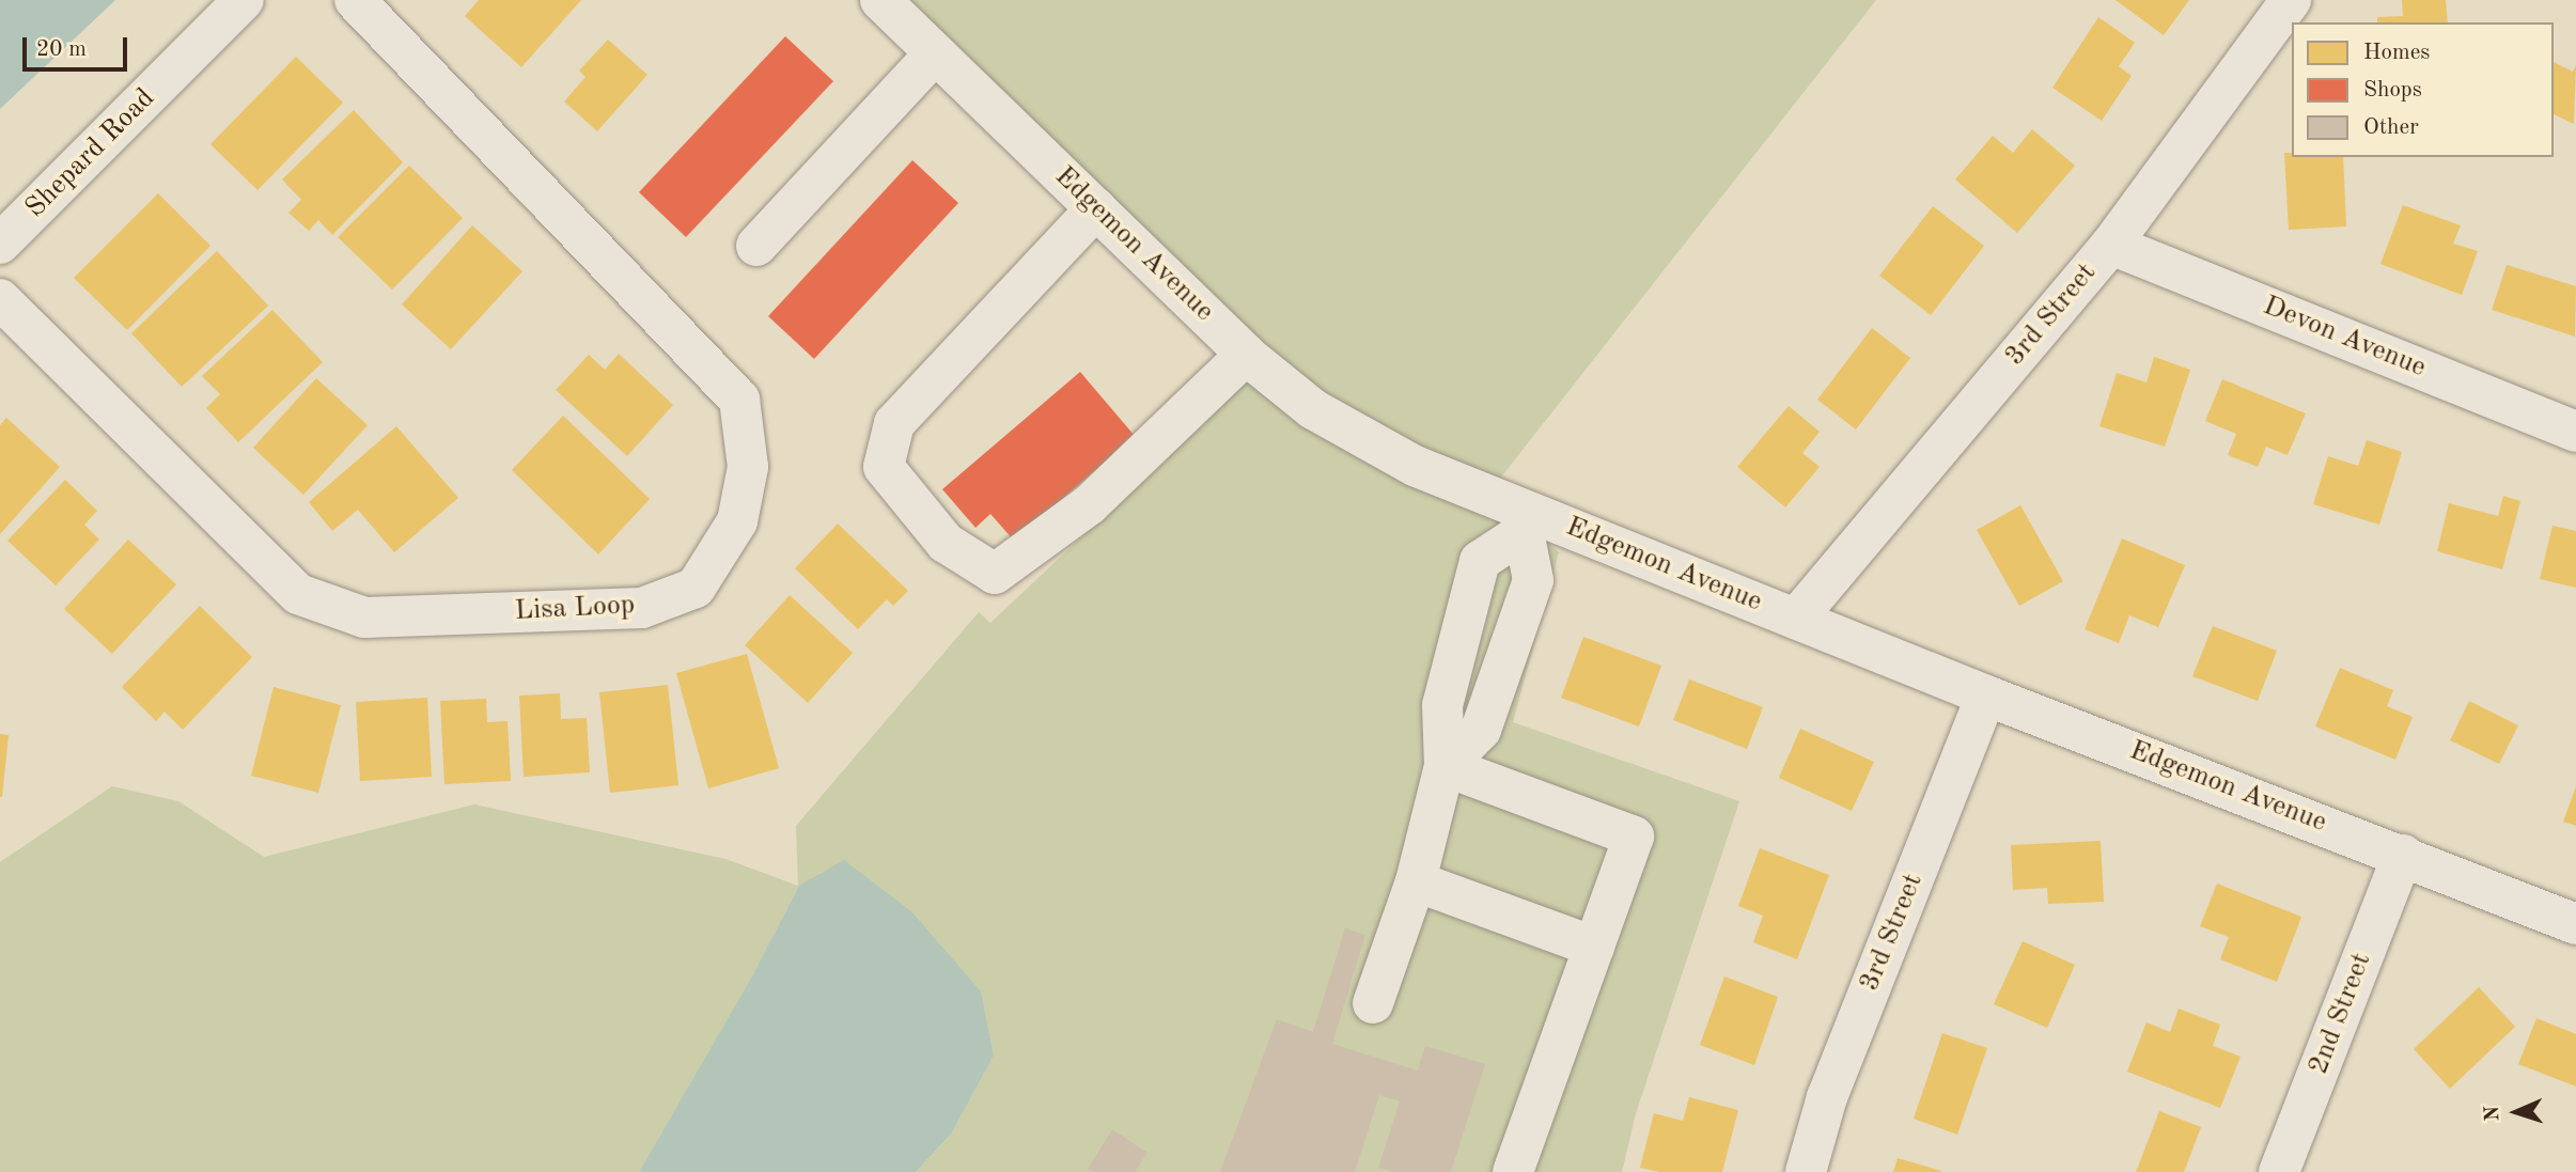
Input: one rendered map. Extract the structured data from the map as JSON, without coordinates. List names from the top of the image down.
{
  "streets": {
    "street": [
      "Shepard Road",
      "Edgemon Avenue",
      "3rd Street",
      "Devon Avenue",
      "Lisa Loop",
      "2nd Street"
    ]
  },
  "crossings": [
    ["Edgemon Avenue", "3rd Street"],
    ["Edgemon Avenue", "2nd Street"],
    ["3rd Street", "Devon Avenue"]
  ],
  "legend": ["Homes", "Shops", "Other"],
  "scale_bar": "20 m",
  "north": "left"
}
